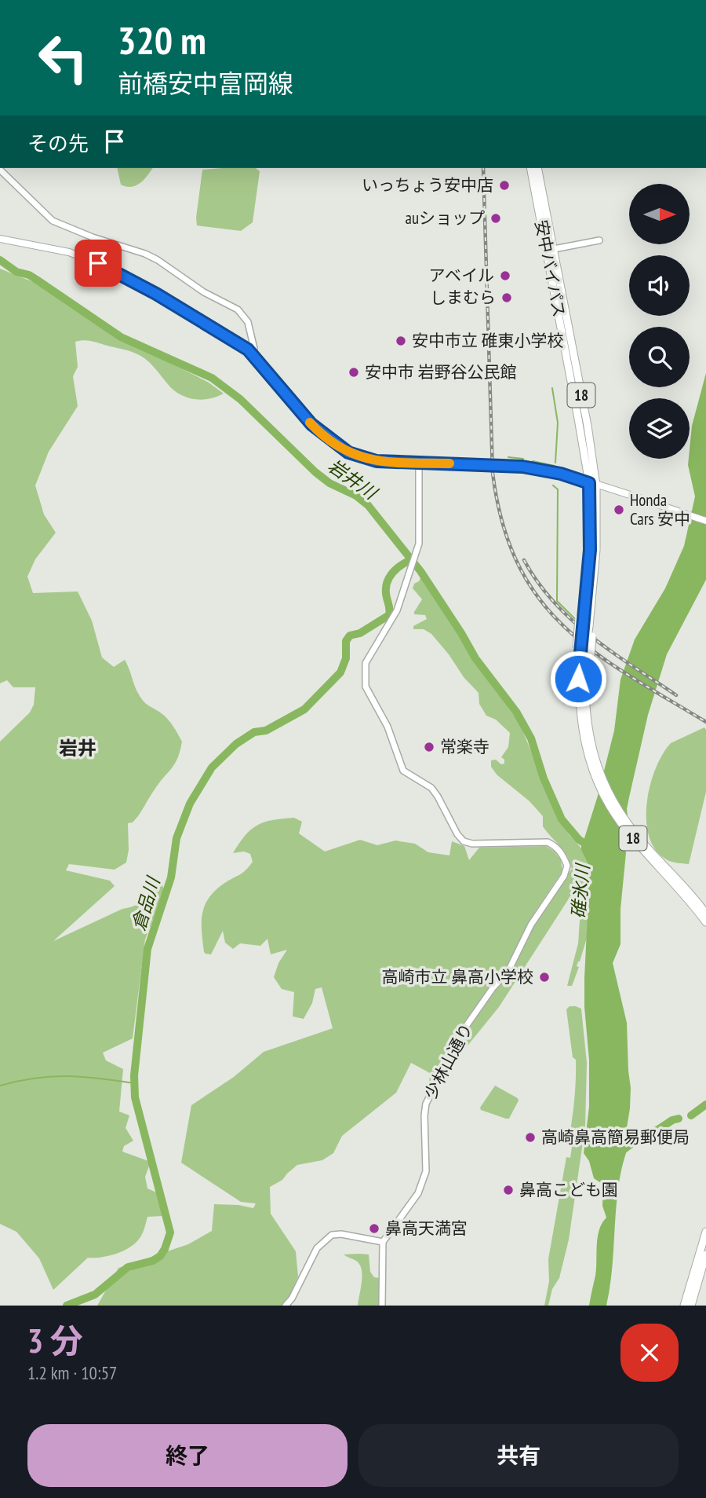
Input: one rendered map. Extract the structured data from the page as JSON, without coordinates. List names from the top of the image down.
{
  "streets": {
    "highway": ["安中バイパス", "18"],
    "street": ["少林山通り"]
  },
  "districts": ["岩井"],
  "water": ["岩井川", "碓氷川", "倉品川"],
  "places": [
    "いっちょう安中店",
    "auショップ",
    "アベイル",
    "しまむら",
    "安中市立 碓東小学校",
    "安中市 岩野谷公民館",
    "Honda Cars 安中",
    "常楽寺",
    "高崎市立 鼻高小学校",
    "高崎鼻高簡易郵便局",
    "鼻高こども園",
    "鼻高天満宮"
  ],
  "north": "right",
  "page": {
    "turn": ["320 m", "前橋安中富岡線"],
    "then": "その先",
    "heading": ["3 分", "1.2 km · 10:57"],
    "buttons": ["終了", "共有"]
  }
}
